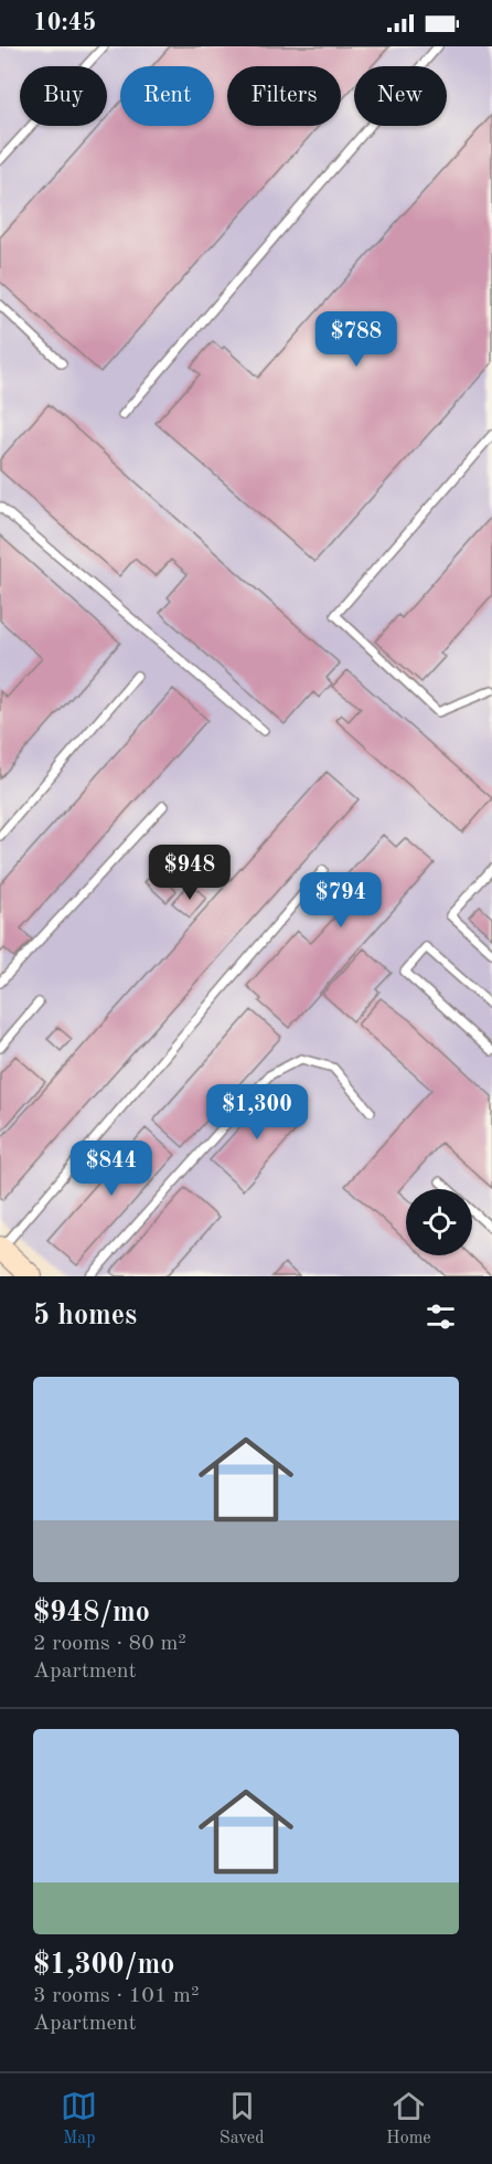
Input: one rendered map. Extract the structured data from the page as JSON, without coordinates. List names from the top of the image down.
{
  "page": {
    "status": "10:45",
    "chip": [
      "Buy",
      "Rent",
      "Filters",
      "New"
    ],
    "price": [
      "$788",
      "$948",
      "$794",
      "$1,300",
      "$844"
    ],
    "heading": "5 homes",
    "list": [
      {
        "name": "$948/mo",
        "note": "2 rooms · 80 m² · Apartment"
      },
      {
        "name": "$1,300/mo",
        "note": "3 rooms · 101 m² · Apartment"
      }
    ],
    "tabs": ["Map", "Saved", "Home"]
  }
}
